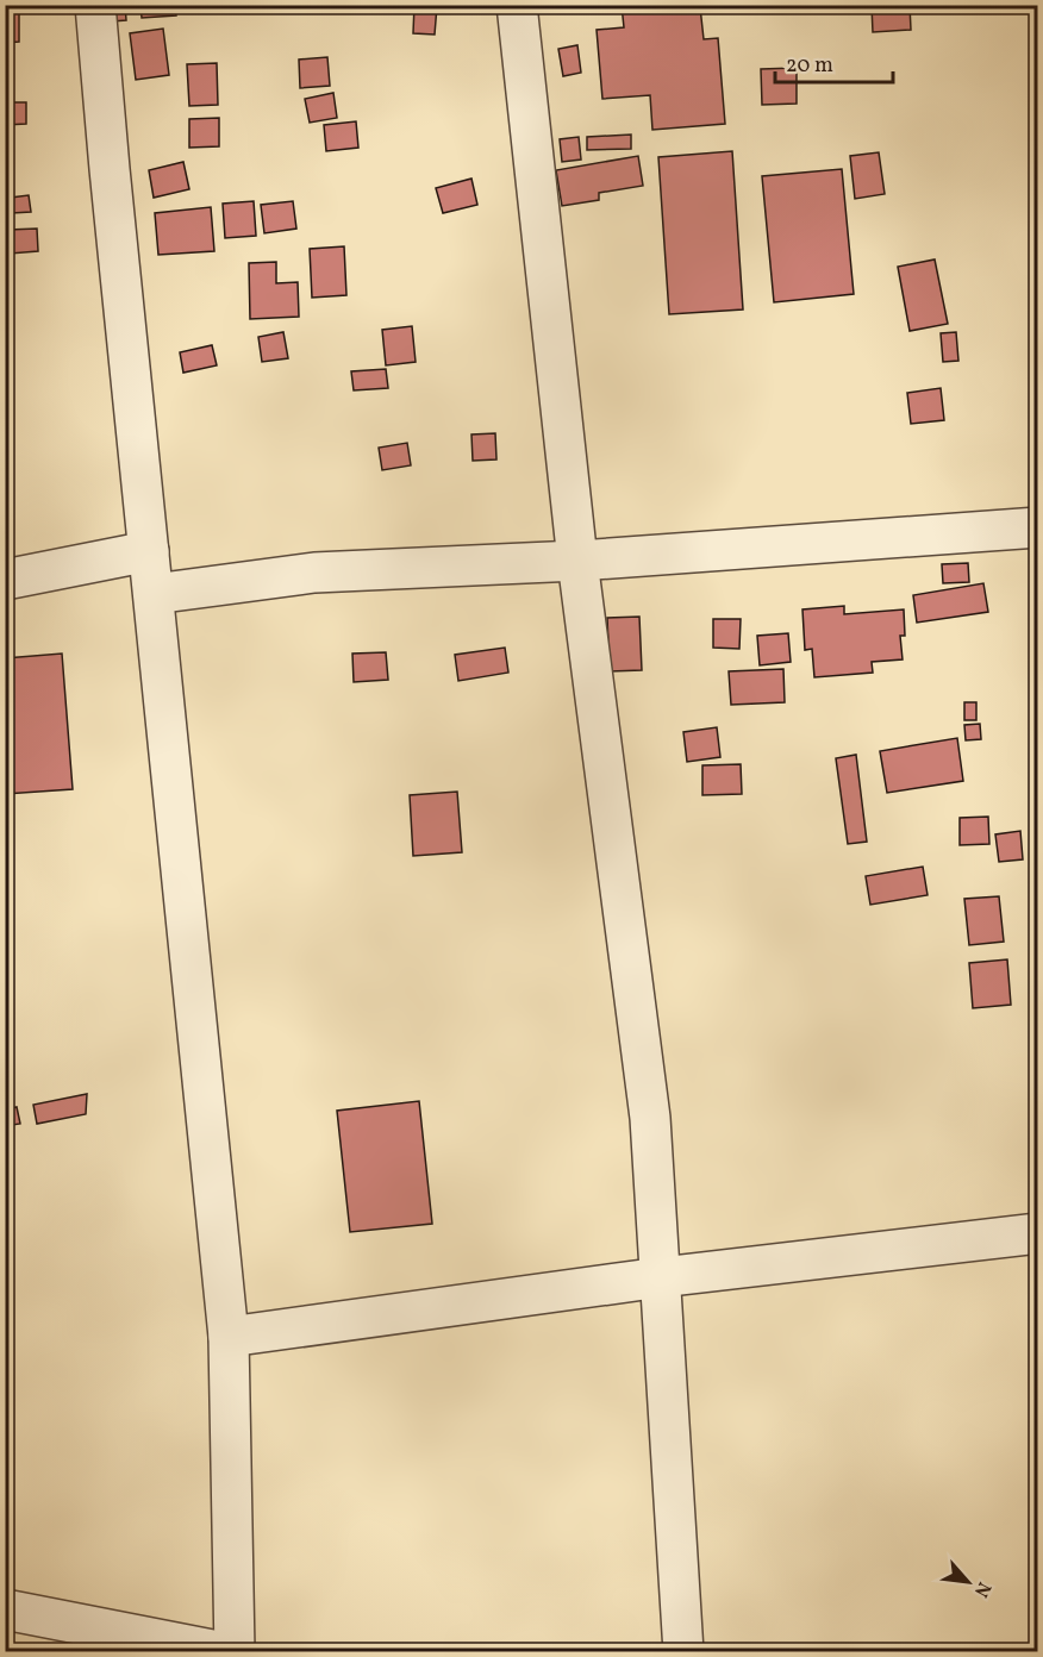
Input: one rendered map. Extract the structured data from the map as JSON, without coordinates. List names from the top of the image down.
{
  "scale_bar": "20 m",
  "north": "bottom right"
}
